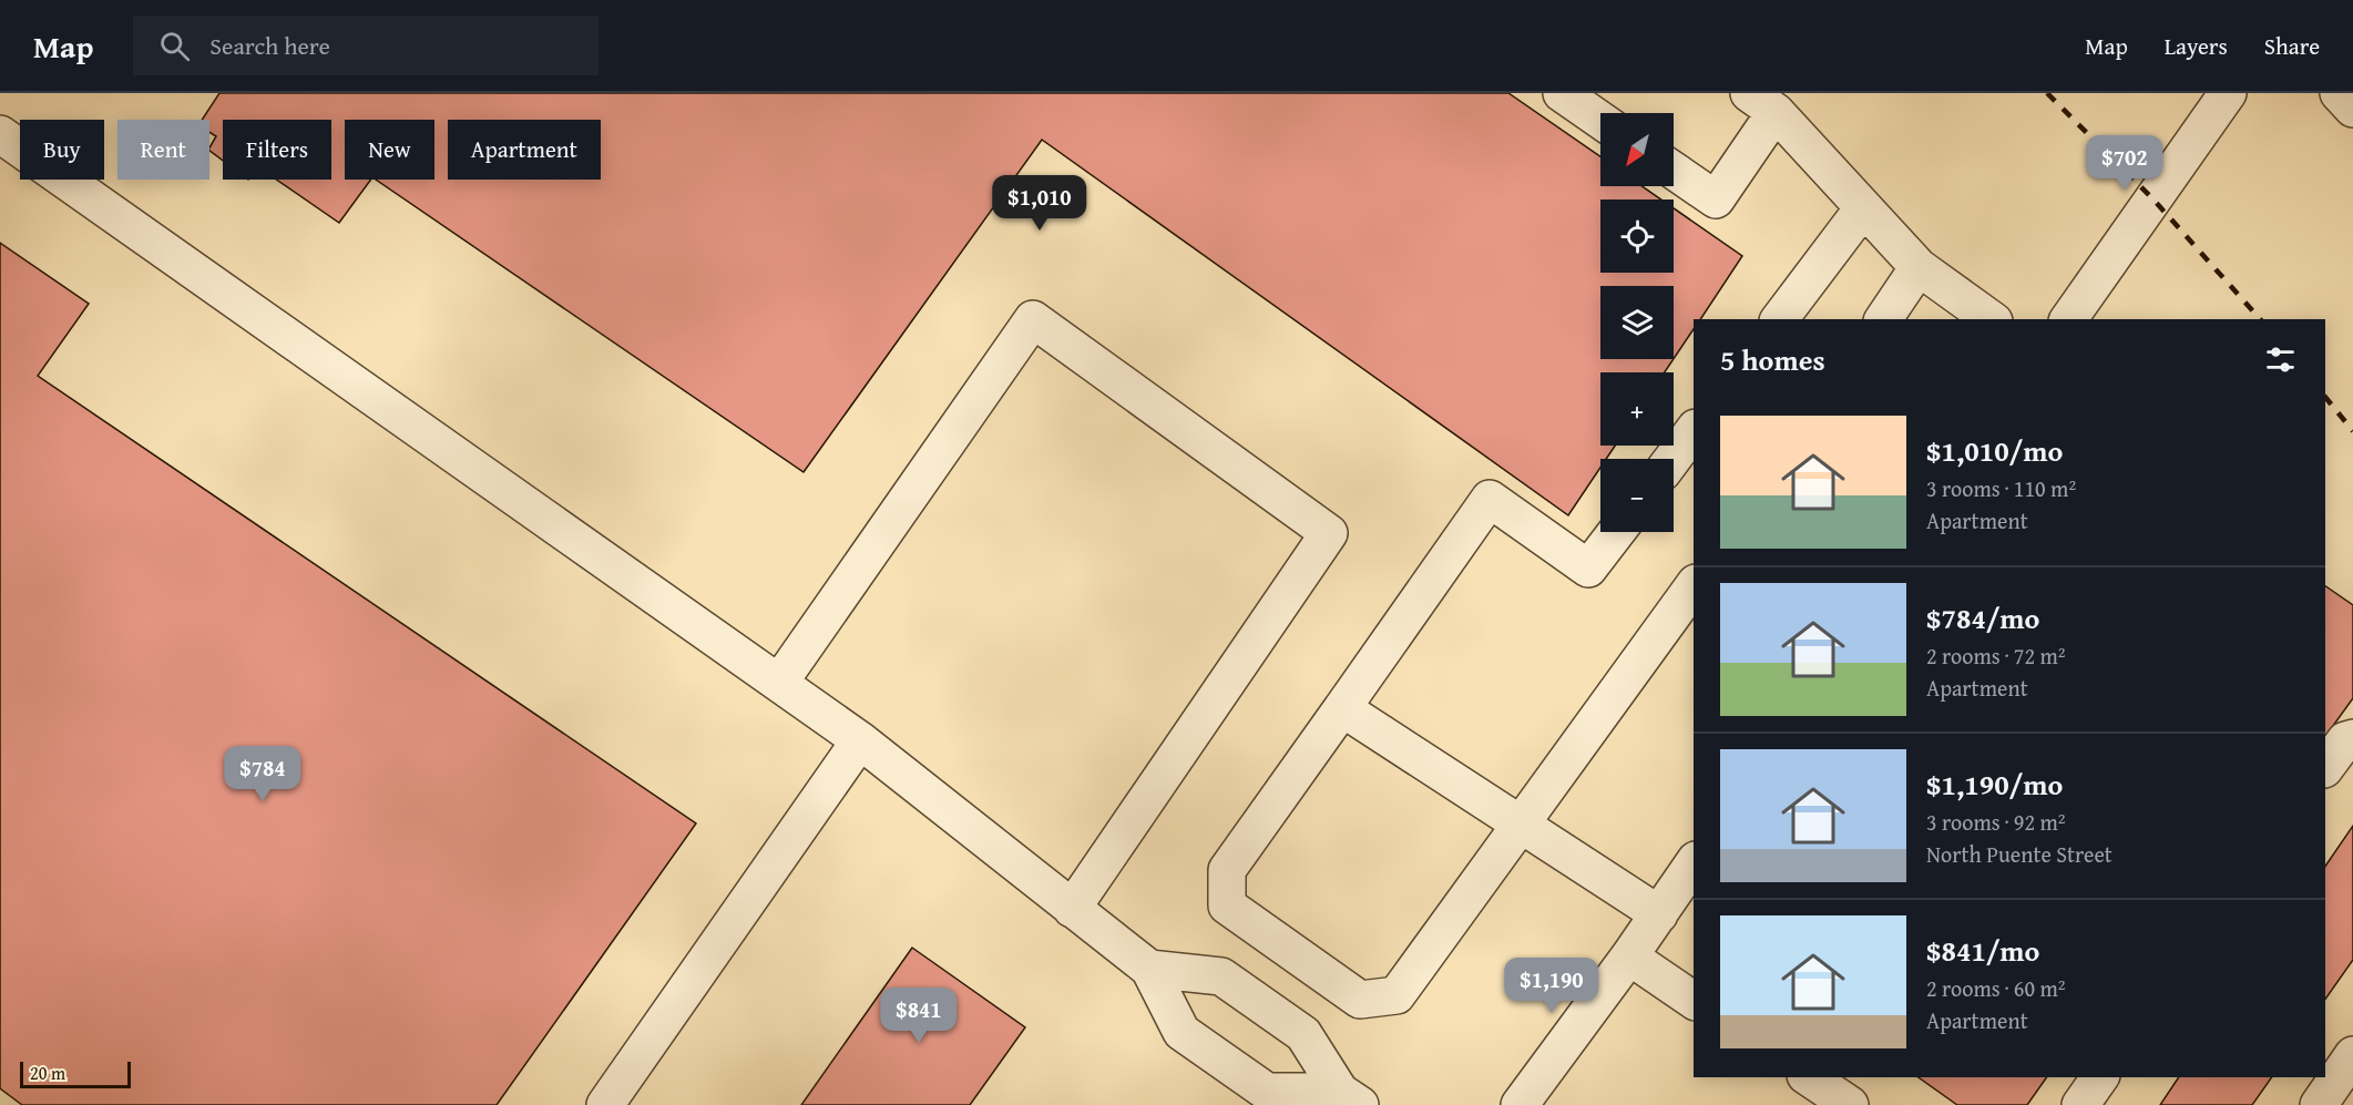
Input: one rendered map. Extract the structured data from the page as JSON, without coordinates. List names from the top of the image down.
{
  "scale_bar": "20 m",
  "north": "bottom left",
  "page": {
    "header": "Map",
    "search": "Search here",
    "nav": ["Map", "Layers", "Share"],
    "map_buttons": ["+", "−"],
    "chip": [
      "Buy",
      "Rent",
      "Filters",
      "New",
      "Apartment"
    ],
    "price": [
      "$702",
      "$1,010",
      "$784",
      "$1,190",
      "$841"
    ],
    "heading": "5 homes",
    "list": [
      {
        "name": "$1,010/mo",
        "note": "3 rooms · 110 m² · Apartment"
      },
      {
        "name": "$784/mo",
        "note": "2 rooms · 72 m² · Apartment"
      },
      {
        "name": "$1,190/mo",
        "note": "3 rooms · 92 m² · North Puente Street"
      },
      {
        "name": "$841/mo",
        "note": "2 rooms · 60 m² · Apartment"
      }
    ],
    "scale": "20 m"
  }
}
